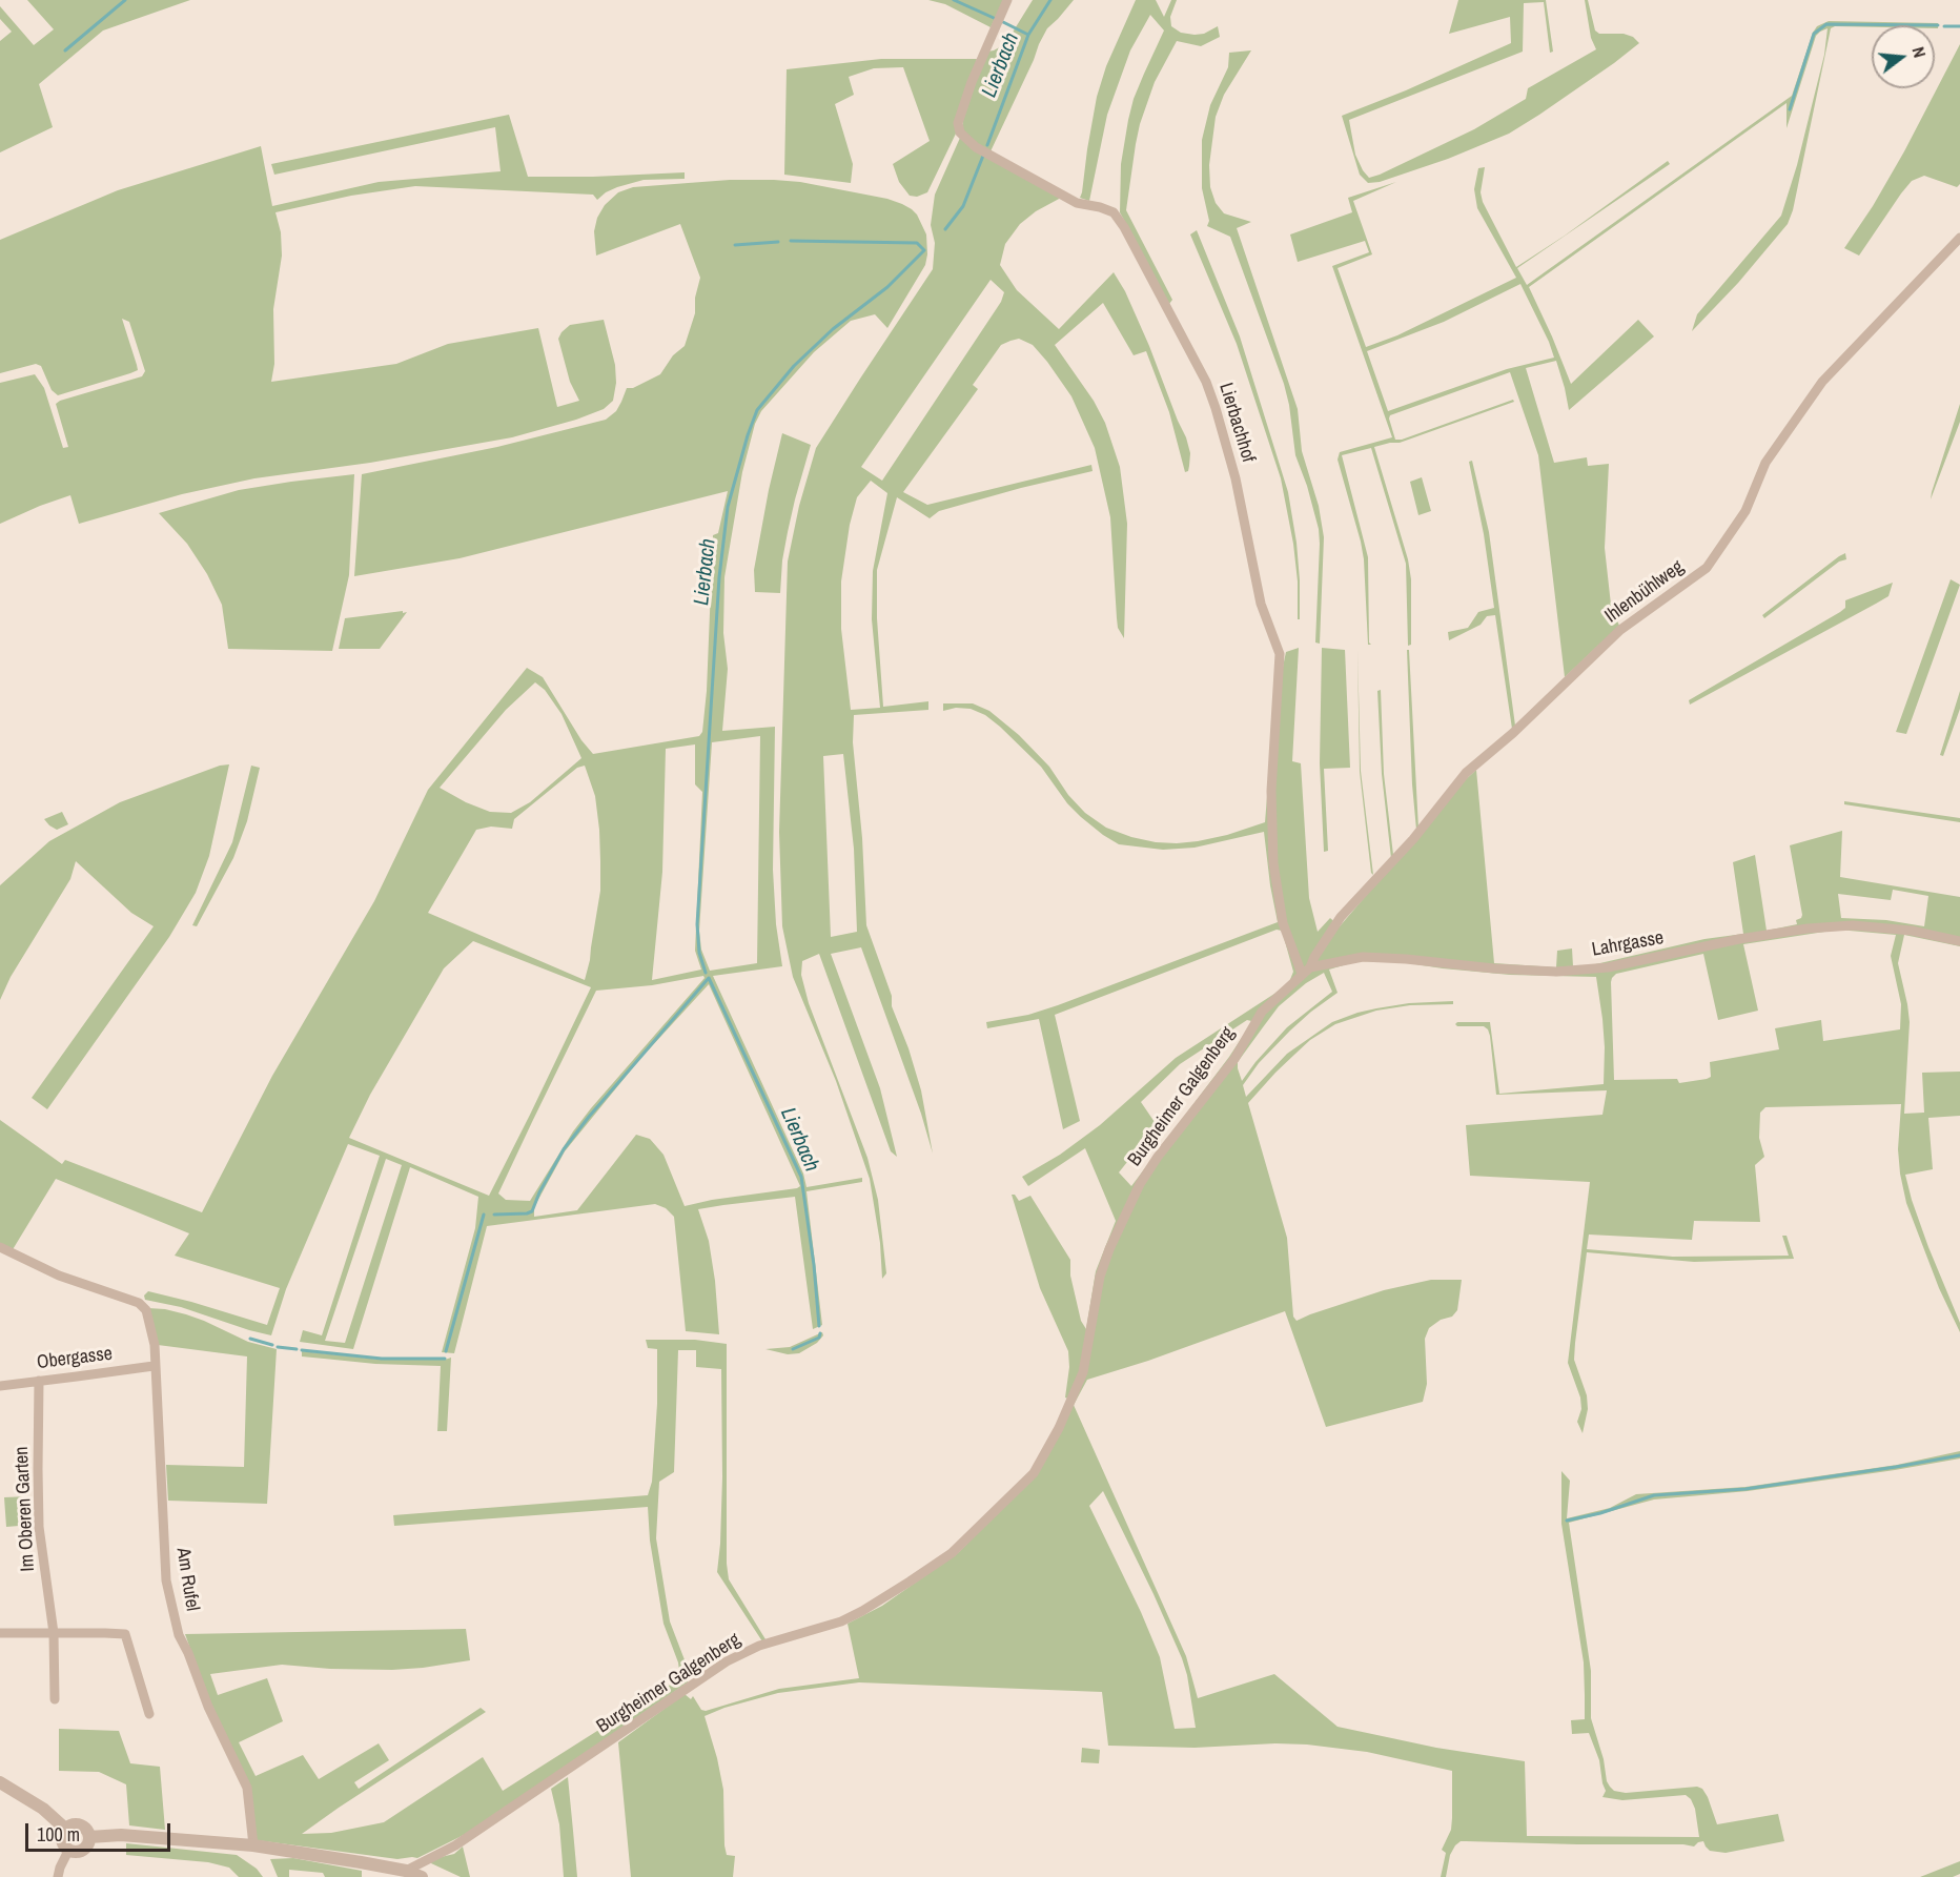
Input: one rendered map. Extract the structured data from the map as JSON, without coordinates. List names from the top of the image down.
{
  "streets": {
    "street": [
      "Lierbachhof",
      "Ihlenbühlweg",
      "Lahrgasse",
      "Burgheimer Galgenberg",
      "Obergasse",
      "Im Oberen Garten",
      "Am Rufel"
    ]
  },
  "crossings": [
    ["Lierbachhof", "Ihlenbühlweg"],
    ["Lierbachhof", "Lahrgasse"],
    ["Lierbachhof", "Burgheimer Galgenberg"],
    ["Ihlenbühlweg", "Lahrgasse"],
    ["Ihlenbühlweg", "Burgheimer Galgenberg"],
    ["Lahrgasse", "Burgheimer Galgenberg"],
    ["Obergasse", "Im Oberen Garten"],
    ["Obergasse", "Am Rufel"]
  ],
  "water": ["Lierbach"],
  "scale_bar": "100 m",
  "north": "right"
}
